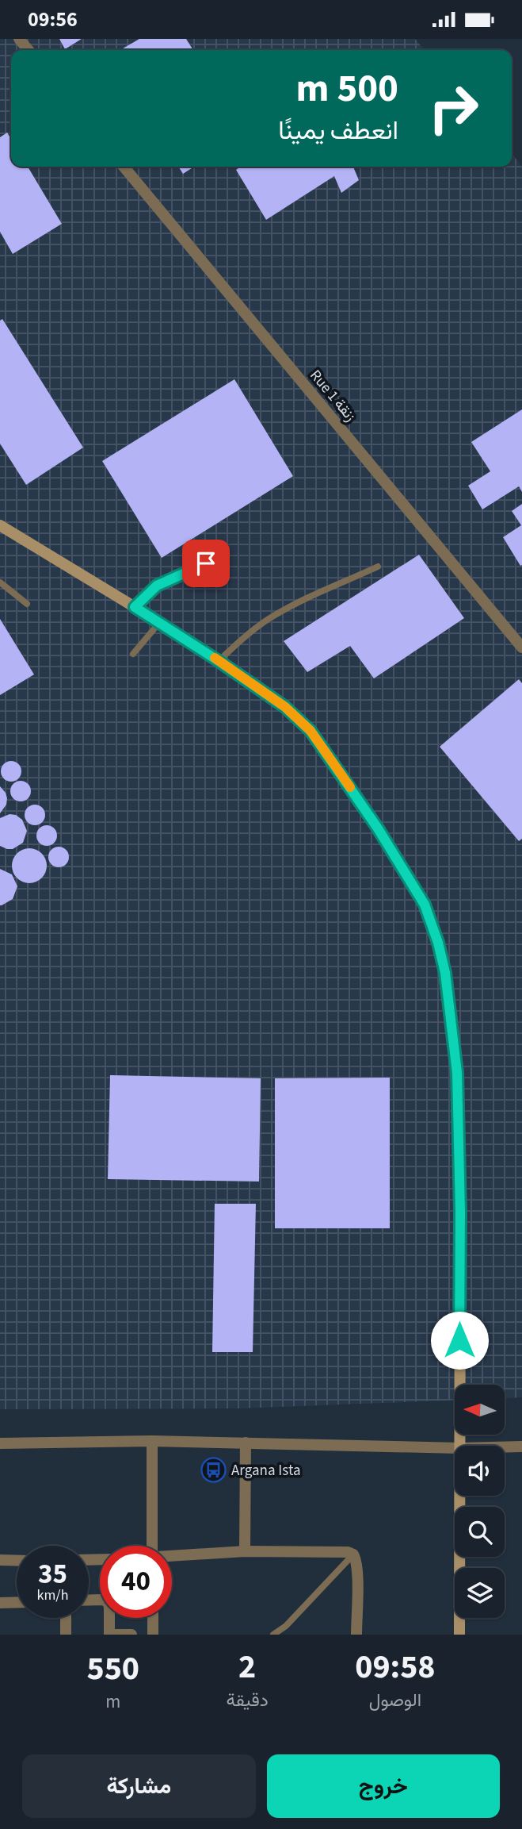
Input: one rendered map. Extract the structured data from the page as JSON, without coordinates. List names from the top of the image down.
{
  "streets": {
    "street": ["Rue 1 زنقة"]
  },
  "places": {
    "bus stop": ["Argana Ista"]
  },
  "north": "left",
  "page": {
    "status": "09:56",
    "turn": ["500 m", "انعطف يمينًا"],
    "speed": "35 km/h",
    "limit": "40",
    "eta": [
      "09:58",
      "الوصول",
      "2",
      "دقيقة",
      "550",
      "m"
    ],
    "buttons": ["خروج", "مشاركة"]
  }
}
